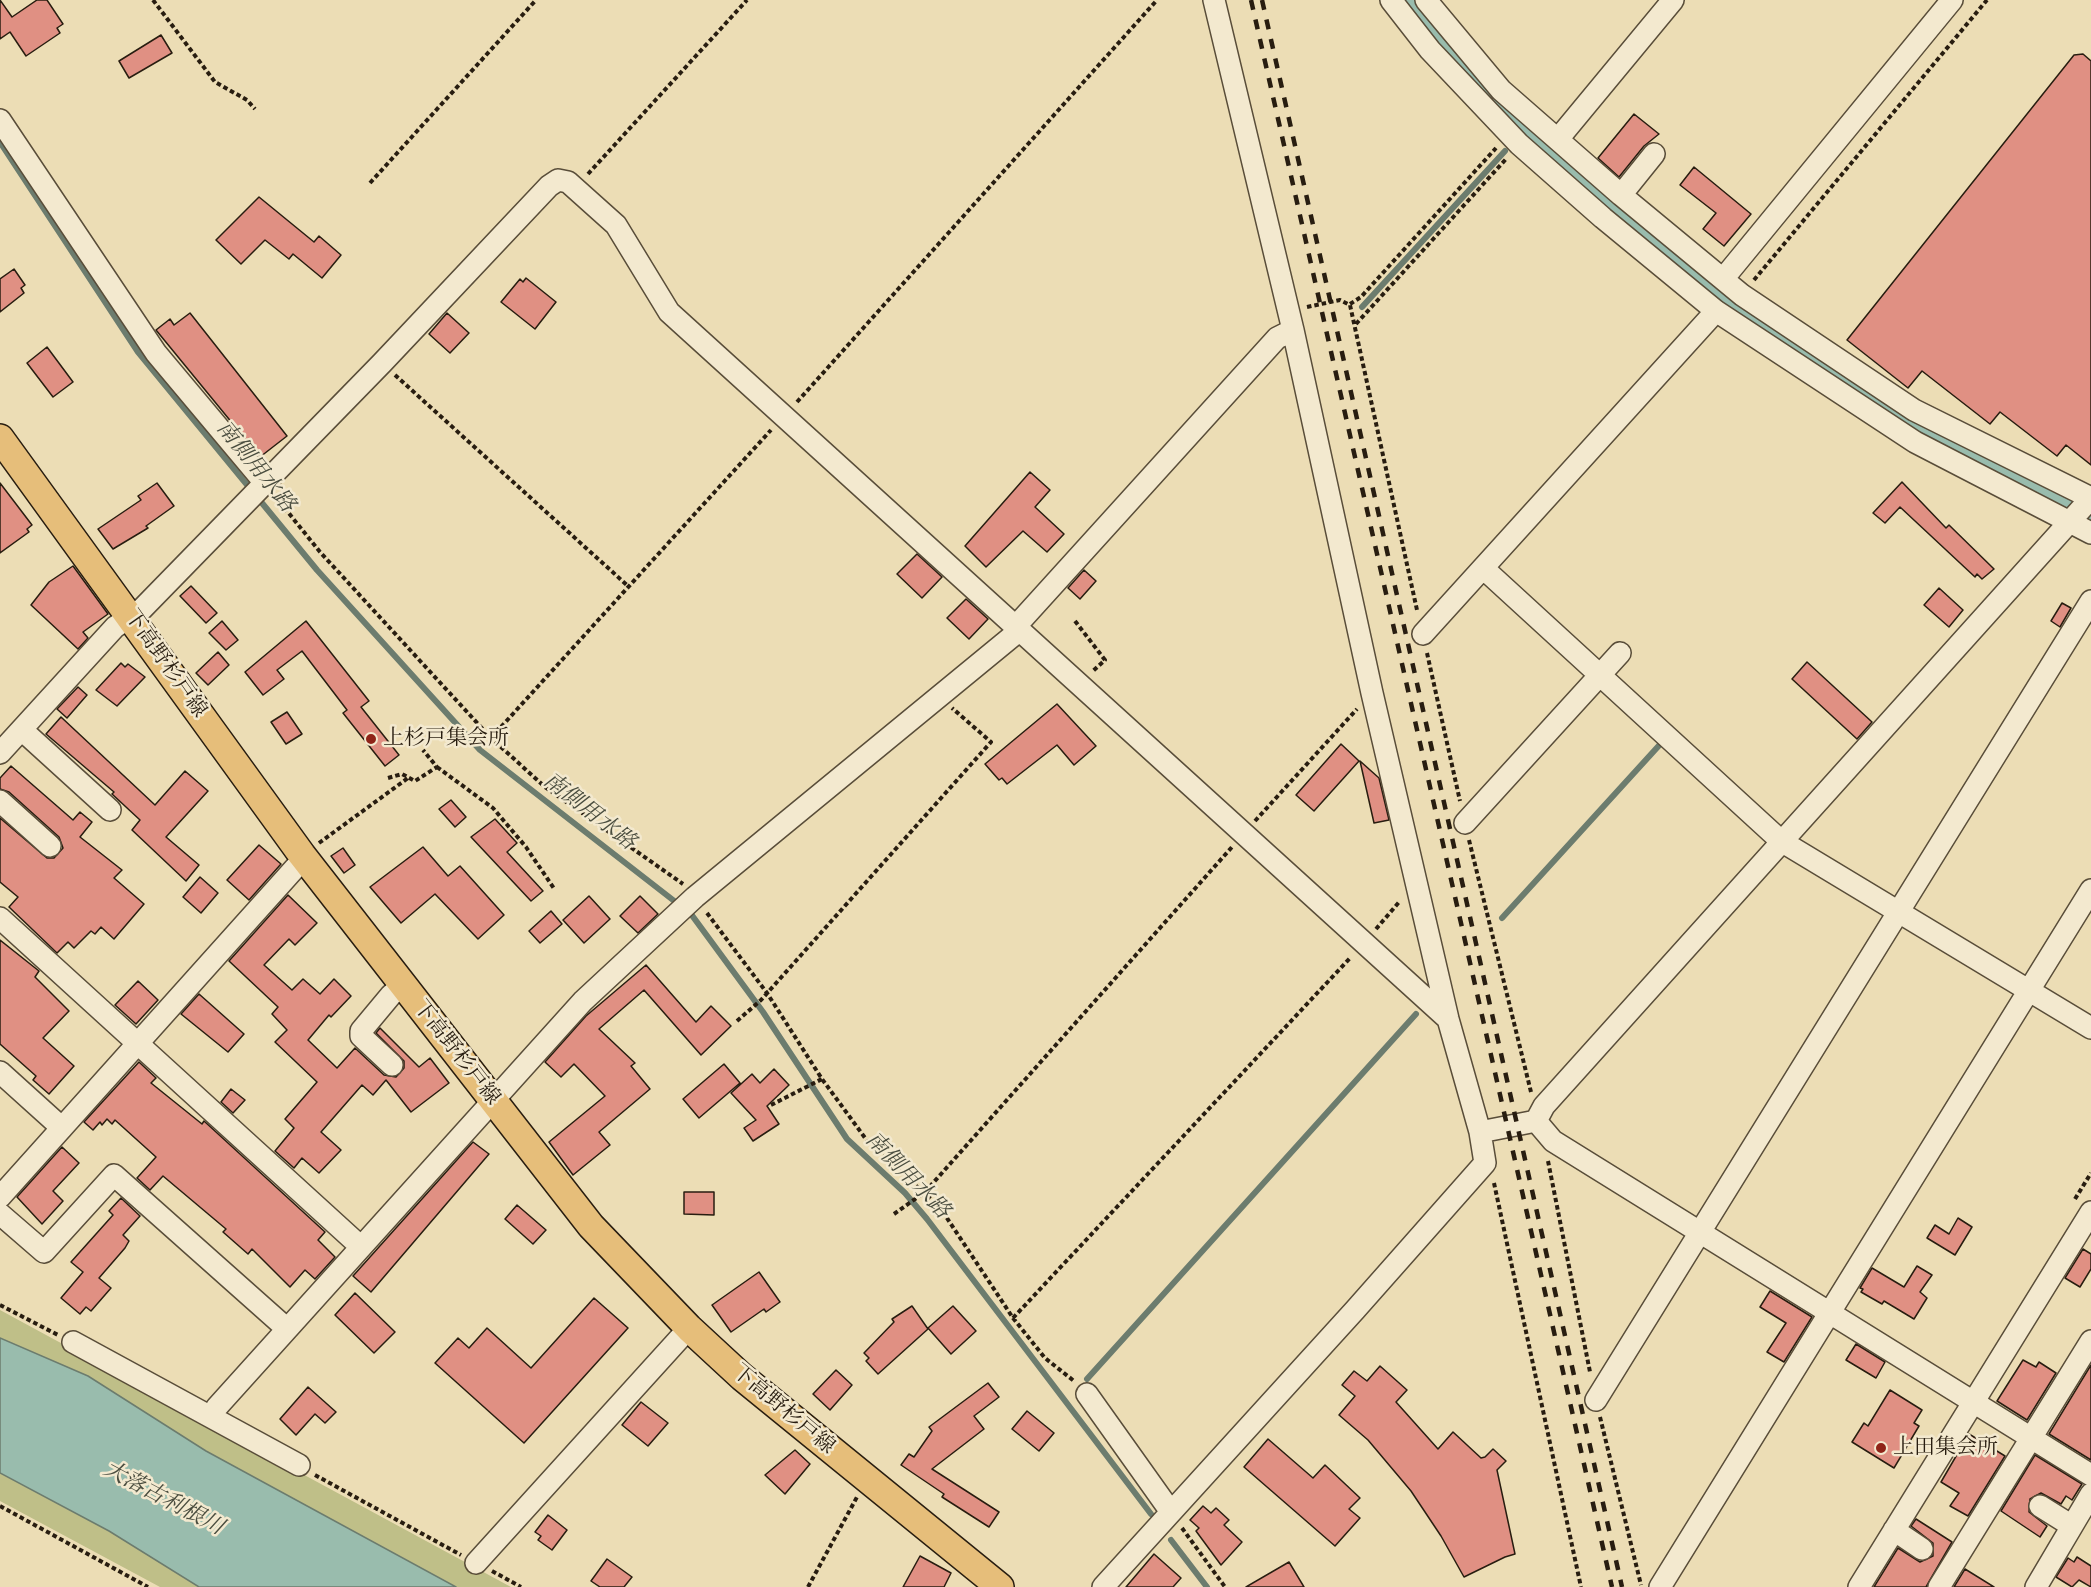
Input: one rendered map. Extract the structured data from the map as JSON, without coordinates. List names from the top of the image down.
{
  "streets": {
    "main road": ["下高野杉戸線"]
  },
  "water": ["南側用水路", "大落古利根川"],
  "places": ["上杉戸集会所", "上田集会所"]
}
